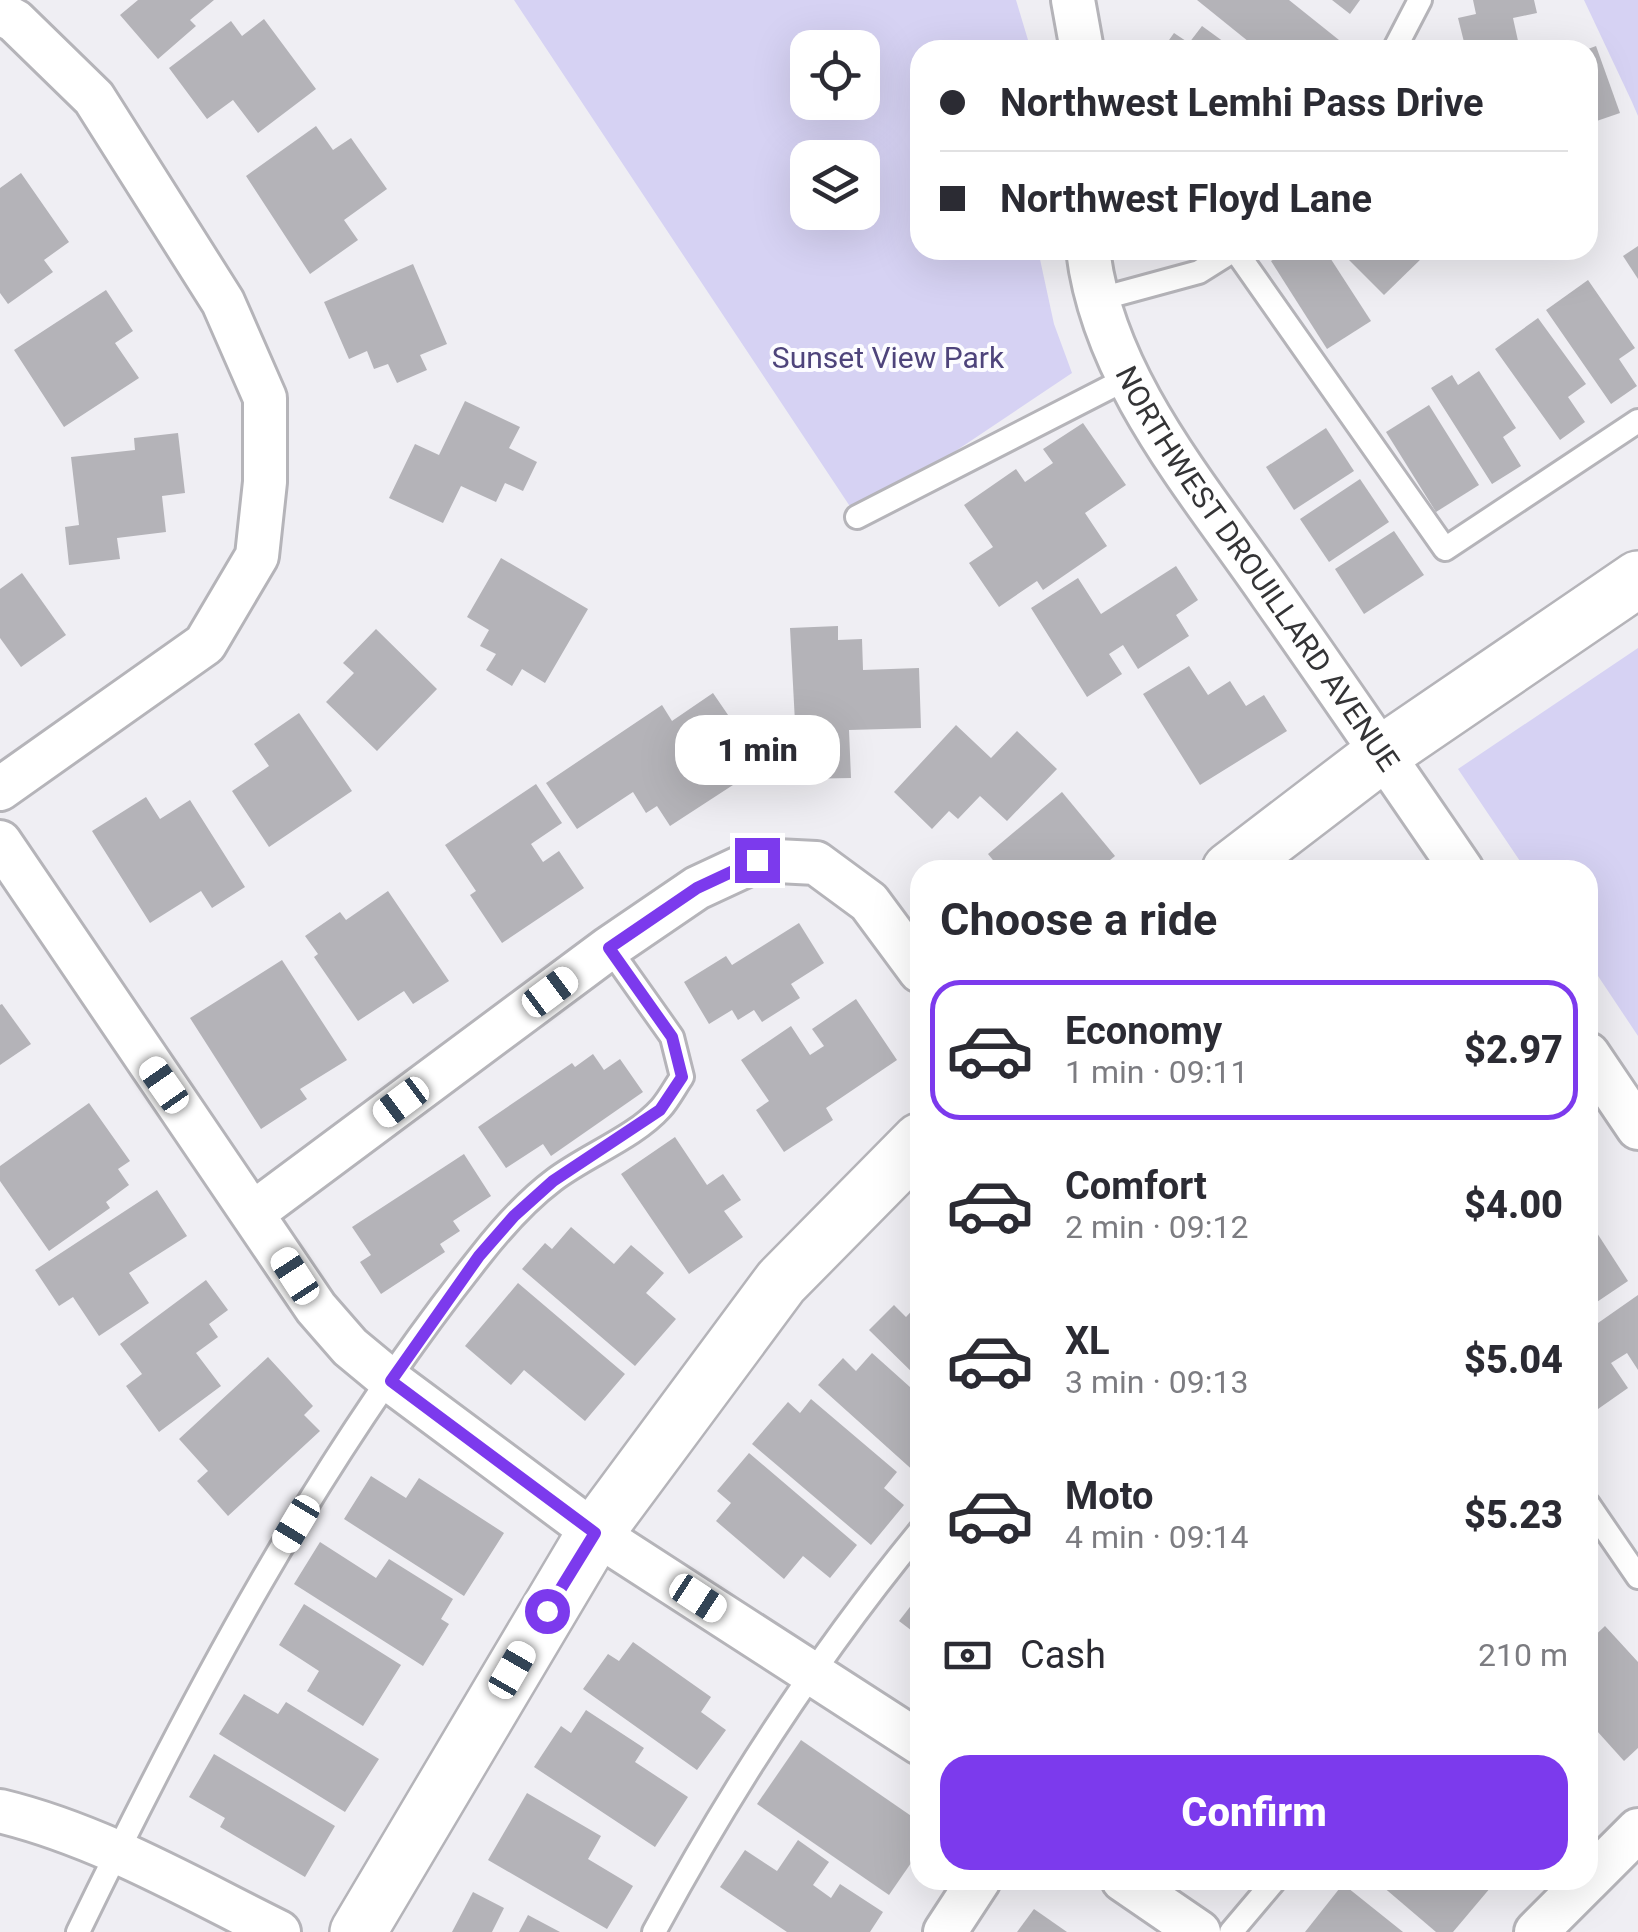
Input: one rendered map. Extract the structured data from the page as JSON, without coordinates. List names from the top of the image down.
{
  "streets": {
    "street": ["NORTHWEST DROUILLARD AVENUE"]
  },
  "parks": ["Sunset View Park"],
  "page": {
    "banner": ["Northwest Lemhi Pass Drive", "Northwest Floyd Lane"],
    "bubble": "1 min",
    "heading": "Choose a ride",
    "list": [
      {
        "name": "Economy",
        "note": "1 min · 09:11",
        "value": "$2.97"
      },
      {
        "name": "Comfort",
        "note": "2 min · 09:12",
        "value": "$4.00"
      },
      {
        "name": "XL",
        "note": "3 min · 09:13",
        "value": "$5.04"
      },
      {
        "name": "Moto",
        "note": "4 min · 09:14",
        "value": "$5.23"
      }
    ],
    "pay": ["Cash", "210 m"],
    "buttons": "Confirm"
  }
}
